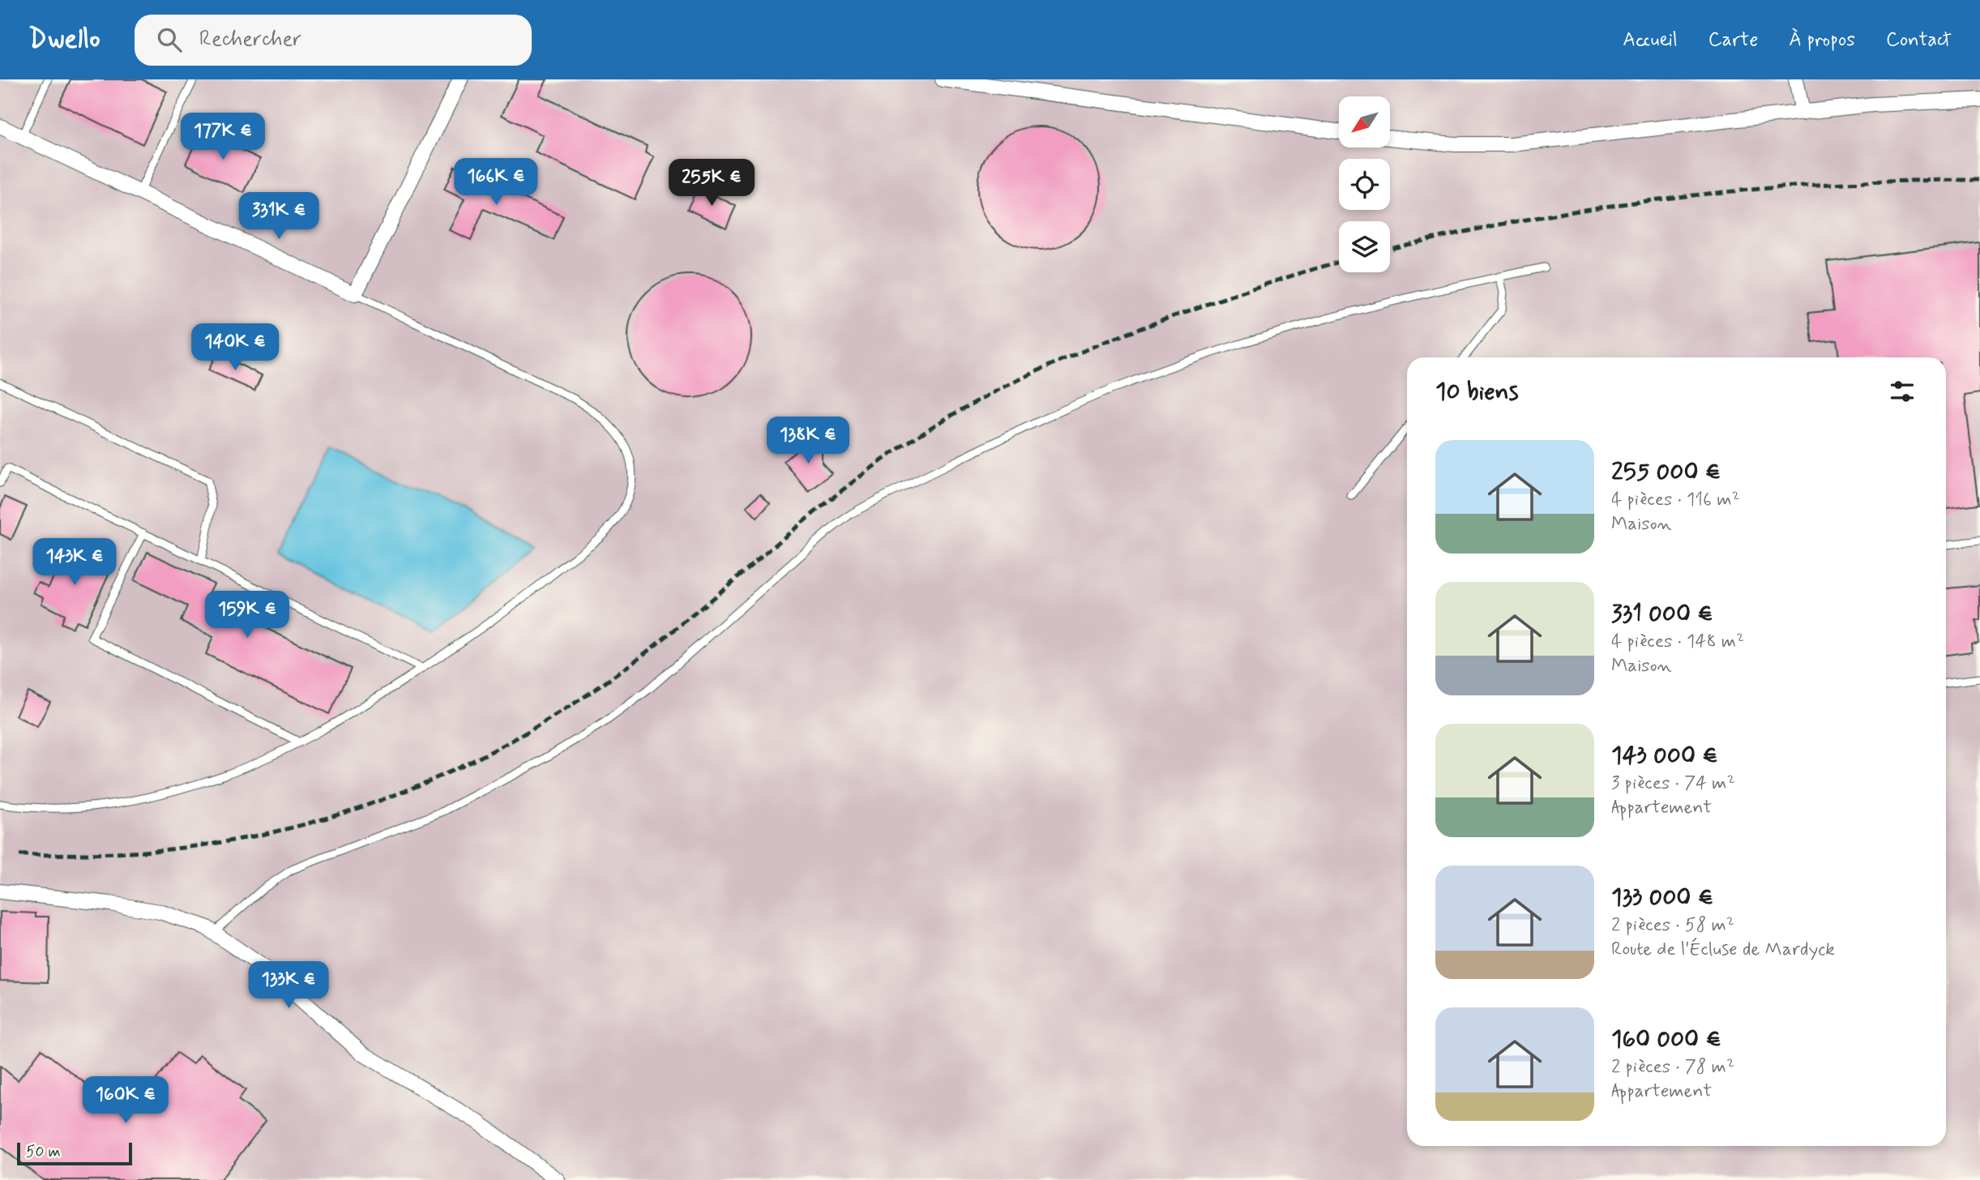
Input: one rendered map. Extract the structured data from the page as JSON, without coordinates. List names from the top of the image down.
{
  "scale_bar": "50 m",
  "north": "bottom left",
  "page": {
    "header": "Dwello",
    "search": "Rechercher",
    "nav": [
      "Accueil",
      "Carte",
      "À propos",
      "Contact"
    ],
    "price": [
      "177K €",
      "166K €",
      "255K €",
      "331K €",
      "140K €",
      "138K €",
      "143K €",
      "159K €",
      "133K €",
      "160K €"
    ],
    "heading": "10 biens",
    "list": [
      {
        "name": "255 000 €",
        "note": "4 pièces · 116 m² · Maison"
      },
      {
        "name": "331 000 €",
        "note": "4 pièces · 148 m² · Maison"
      },
      {
        "name": "143 000 €",
        "note": "3 pièces · 74 m² · Appartement"
      },
      {
        "name": "133 000 €",
        "note": "2 pièces · 58 m² · Route de l'Écluse de Mardyck"
      },
      {
        "name": "160 000 €",
        "note": "2 pièces · 78 m² · Appartement"
      }
    ],
    "scale": "50 m"
  }
}
